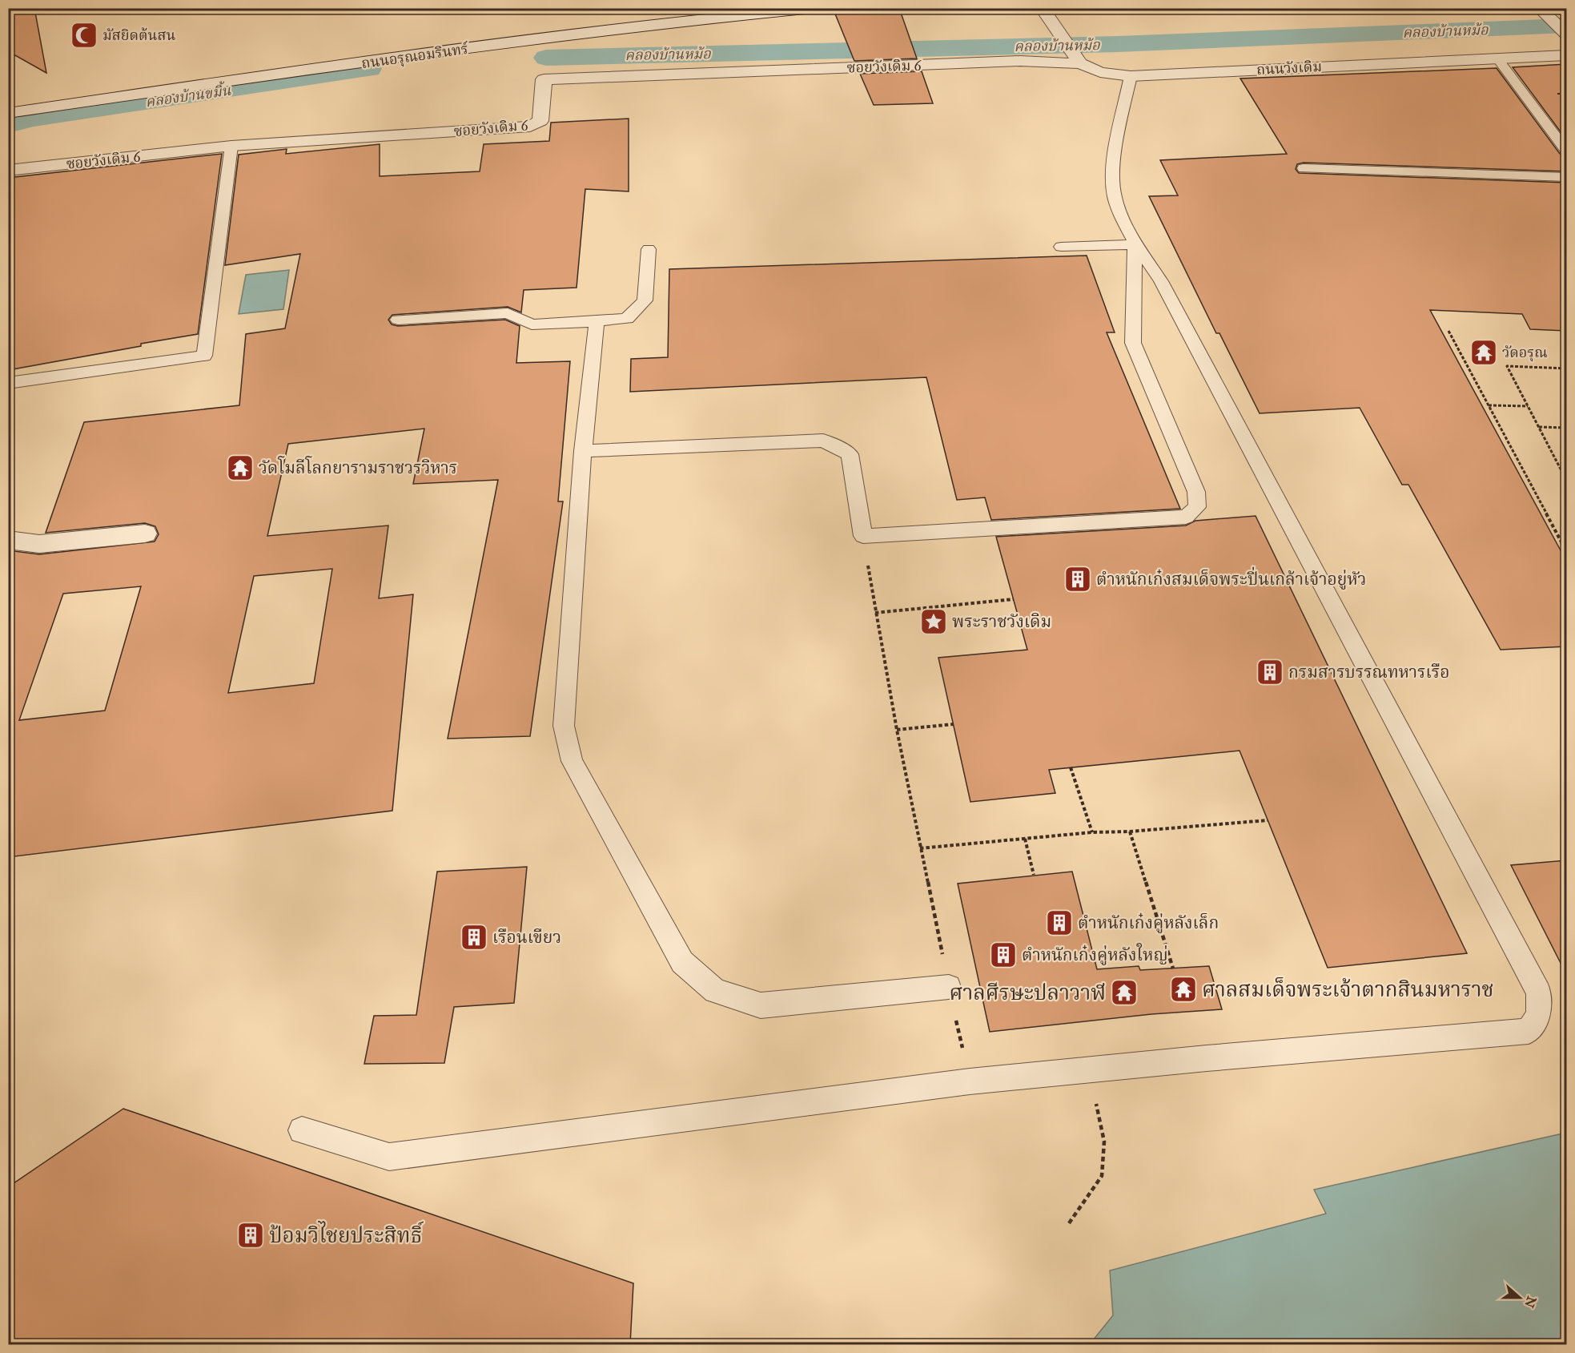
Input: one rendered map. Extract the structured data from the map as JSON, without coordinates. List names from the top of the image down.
{
  "streets": {
    "street": ["ถนนอรุณอมรินทร์", "ซอยวังเดิม 6", "ถนนวังเดิม"]
  },
  "crossings": [
    ["ซอยวังเดิม 6", "ถนนวังเดิม"]
  ],
  "water": ["คลองบ้านหม้อ", "คลองบ้านขมิ้น"],
  "places": {
    "mosque": ["มัสยิดต้นสน"],
    "temple": [
      "วัดอรุณ",
      "วัดโมลีโลกยารามราชวรวิหาร",
      "ศาลสมเด็จพระเจ้าตากสินมหาราช",
      "ศาลศีรษะปลาวาฬ"
    ],
    "building": [
      "ตำหนักเก๋งสมเด็จพระปิ่นเกล้าเจ้าอยู่หัว",
      "กรมสารบรรณทหารเรือ",
      "ตำหนักเก๋งคู่หลังเล็ก",
      "เรือนเขียว",
      "ตำหนักเก๋งคู่หลังใหญ่",
      "ป้อมวิไชยประสิทธิ์"
    ],
    "place": ["พระราชวังเดิม"]
  },
  "north": "right"
}
